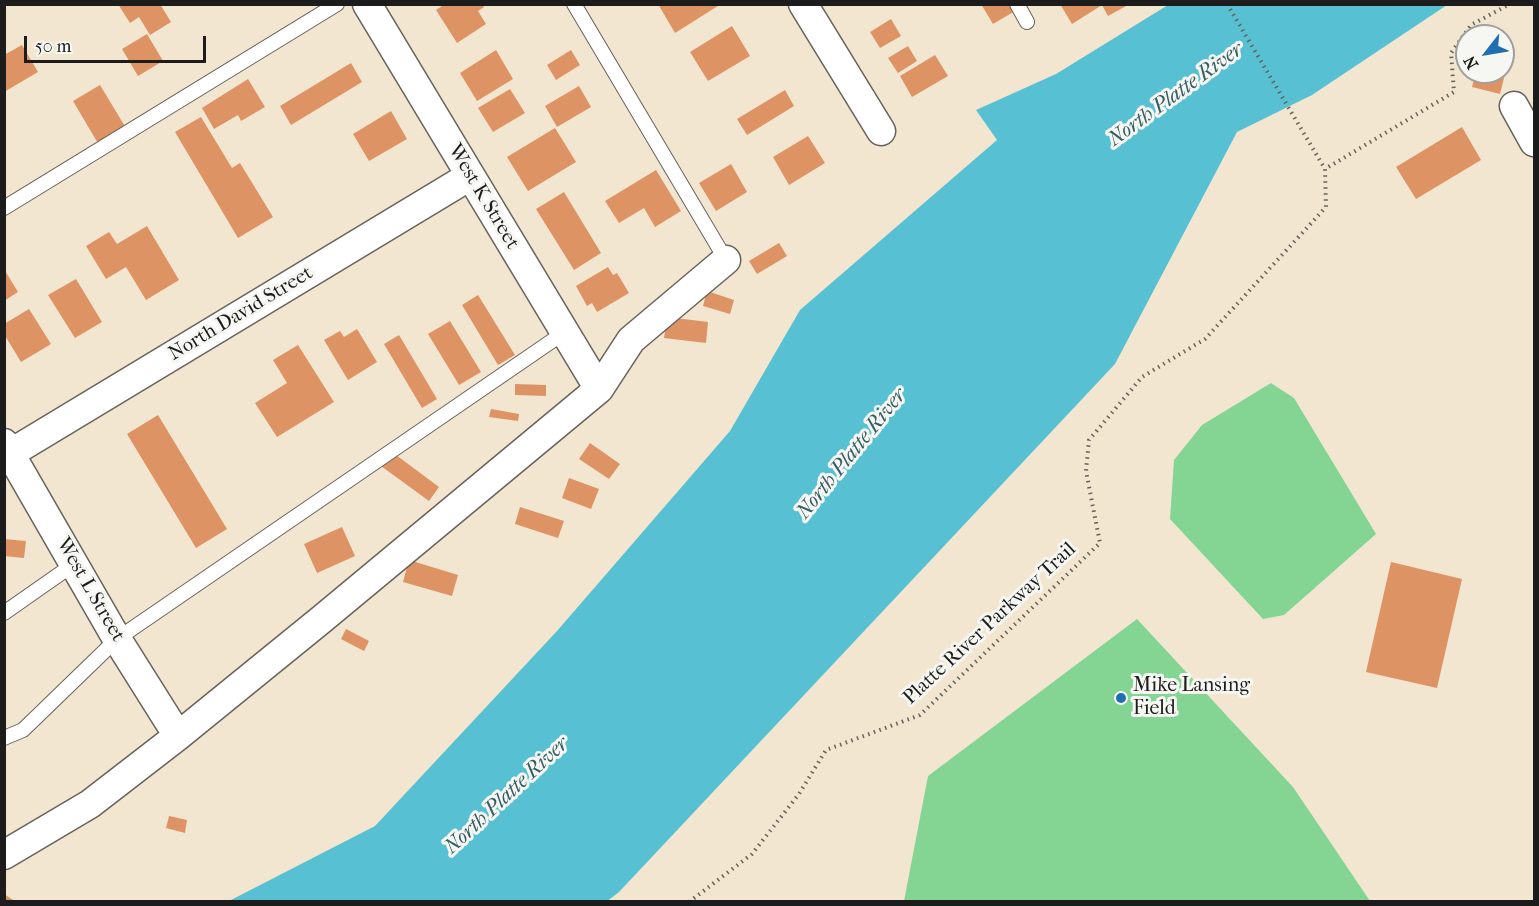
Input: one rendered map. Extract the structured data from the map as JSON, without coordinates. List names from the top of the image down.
{
  "streets": {
    "street": ["West K Street", "North David Street", "West L Street"],
    "path": ["Platte River Parkway Trail"]
  },
  "crossings": [
    ["West K Street", "North David Street"],
    ["North David Street", "West L Street"]
  ],
  "water": ["North Platte River"],
  "places": ["Mike Lansing Field"],
  "scale_bar": "50 m",
  "north": "bottom left"
}
